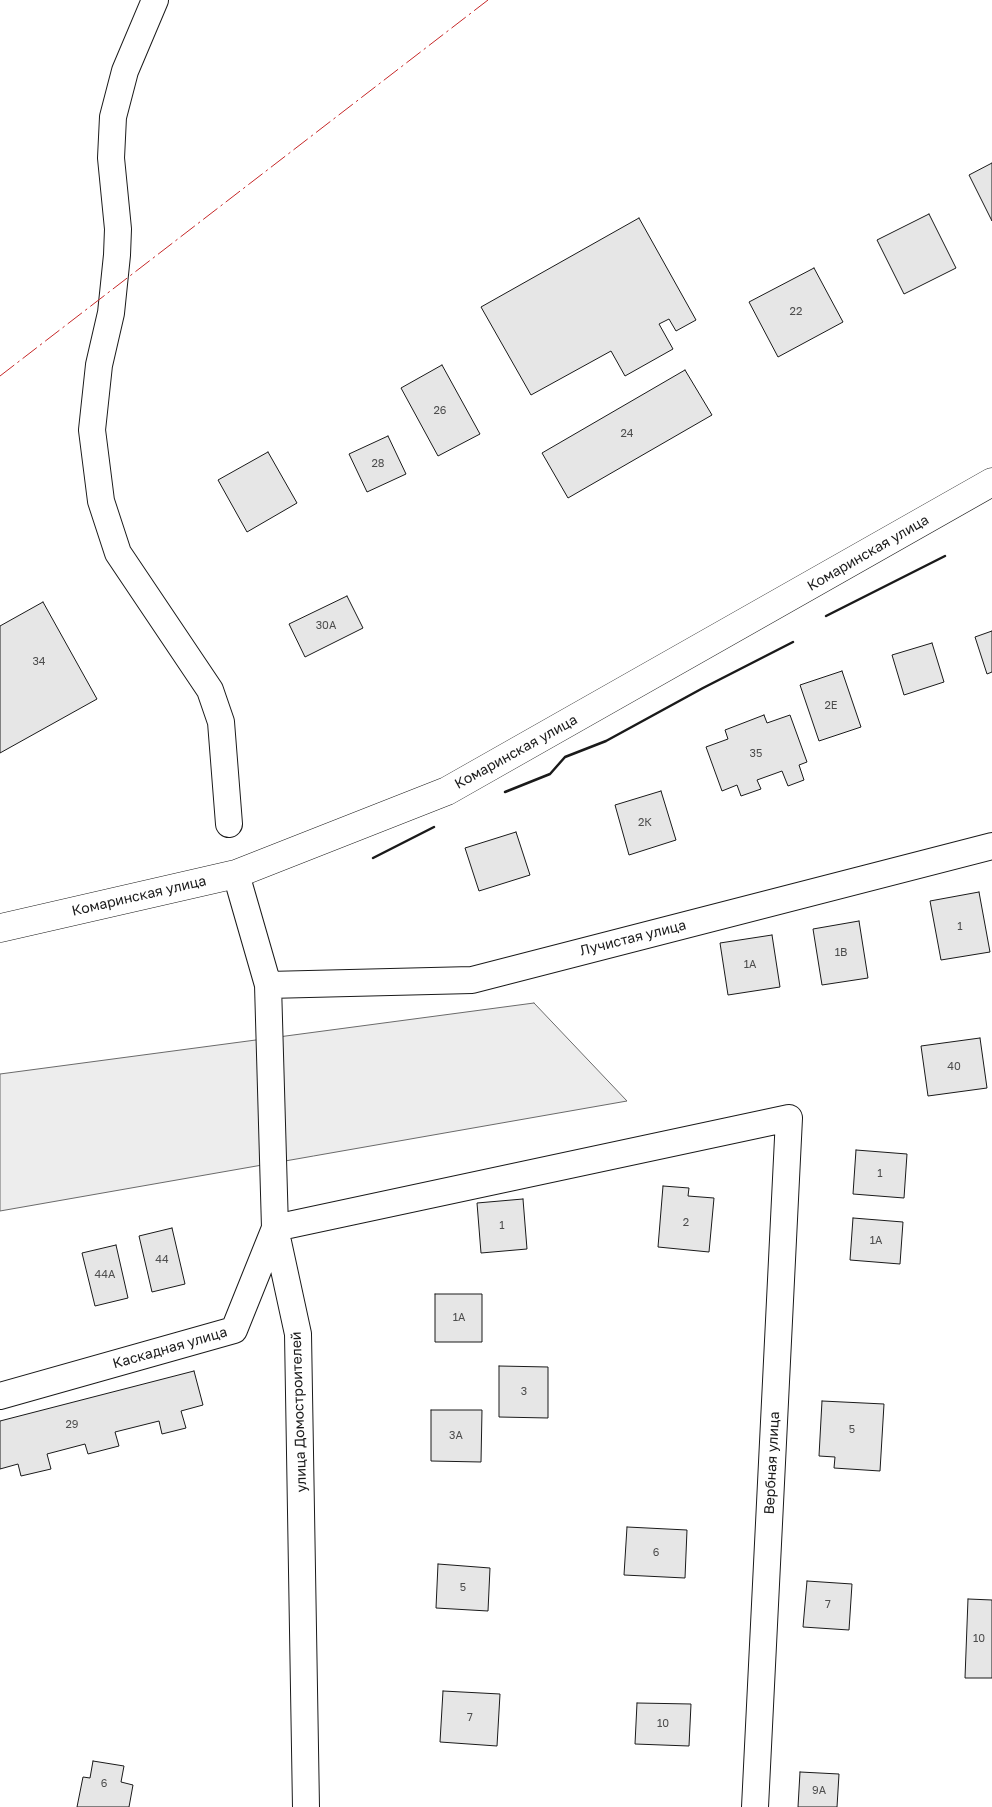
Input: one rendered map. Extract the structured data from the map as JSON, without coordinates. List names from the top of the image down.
{
  "streets": {
    "street": [
      "Комаринская улица",
      "Лучистая улица",
      "Каскадная улица",
      "улица Домостроителей",
      "Вербная улица"
    ]
  },
  "crossings": [
    ["Комаринская улица", "улица Домостроителей"],
    ["Лучистая улица", "улица Домостроителей"],
    ["Каскадная улица", "улица Домостроителей"],
    ["Каскадная улица", "Вербная улица"],
    ["улица Домостроителей", "Вербная улица"]
  ],
  "house_numbers": [
    "22",
    "26",
    "24",
    "28",
    "30А",
    "34",
    "2Е",
    "35",
    "2К",
    "1",
    "1В",
    "1А",
    "40",
    "1",
    "2",
    "1",
    "1А",
    "44",
    "44А",
    "1А",
    "3",
    "29",
    "5",
    "3А",
    "6",
    "5",
    "7",
    "10",
    "7",
    "10",
    "6",
    "9А"
  ]
}
